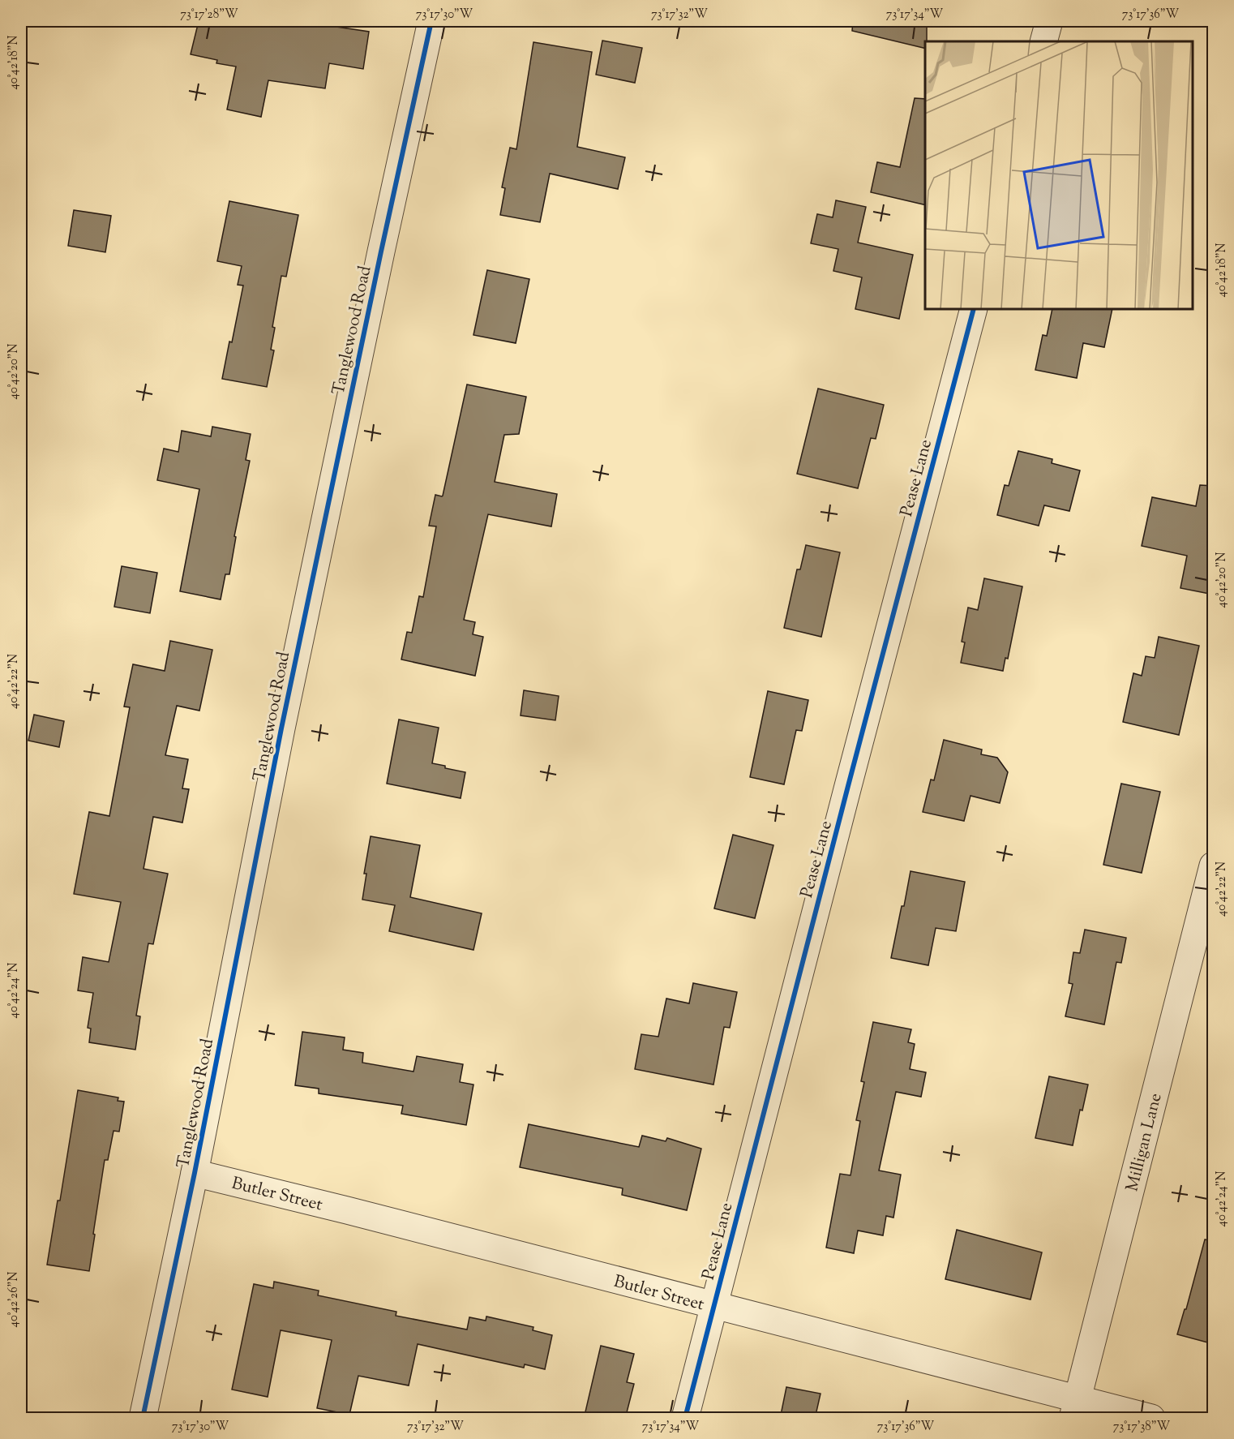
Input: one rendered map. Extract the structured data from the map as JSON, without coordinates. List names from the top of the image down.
{
  "streets": {
    "street": [
      "Tanglewood Road",
      "Pease Lane",
      "Milligan Lane",
      "Butler Street"
    ]
  },
  "crossings": [
    ["Tanglewood Road", "Butler Street"],
    ["Pease Lane", "Butler Street"],
    ["Milligan Lane", "Butler Street"]
  ],
  "coordinates": [
    "73°17'28\"W",
    "73°17'30\"W",
    "73°17'32\"W",
    "73°17'34\"W",
    "73°17'36\"W",
    "40°42'18\"N",
    "40°42'20\"N",
    "40°42'22\"N",
    "40°42'24\"N",
    "40°42'26\"N",
    "73°17'38\"W"
  ]
}
